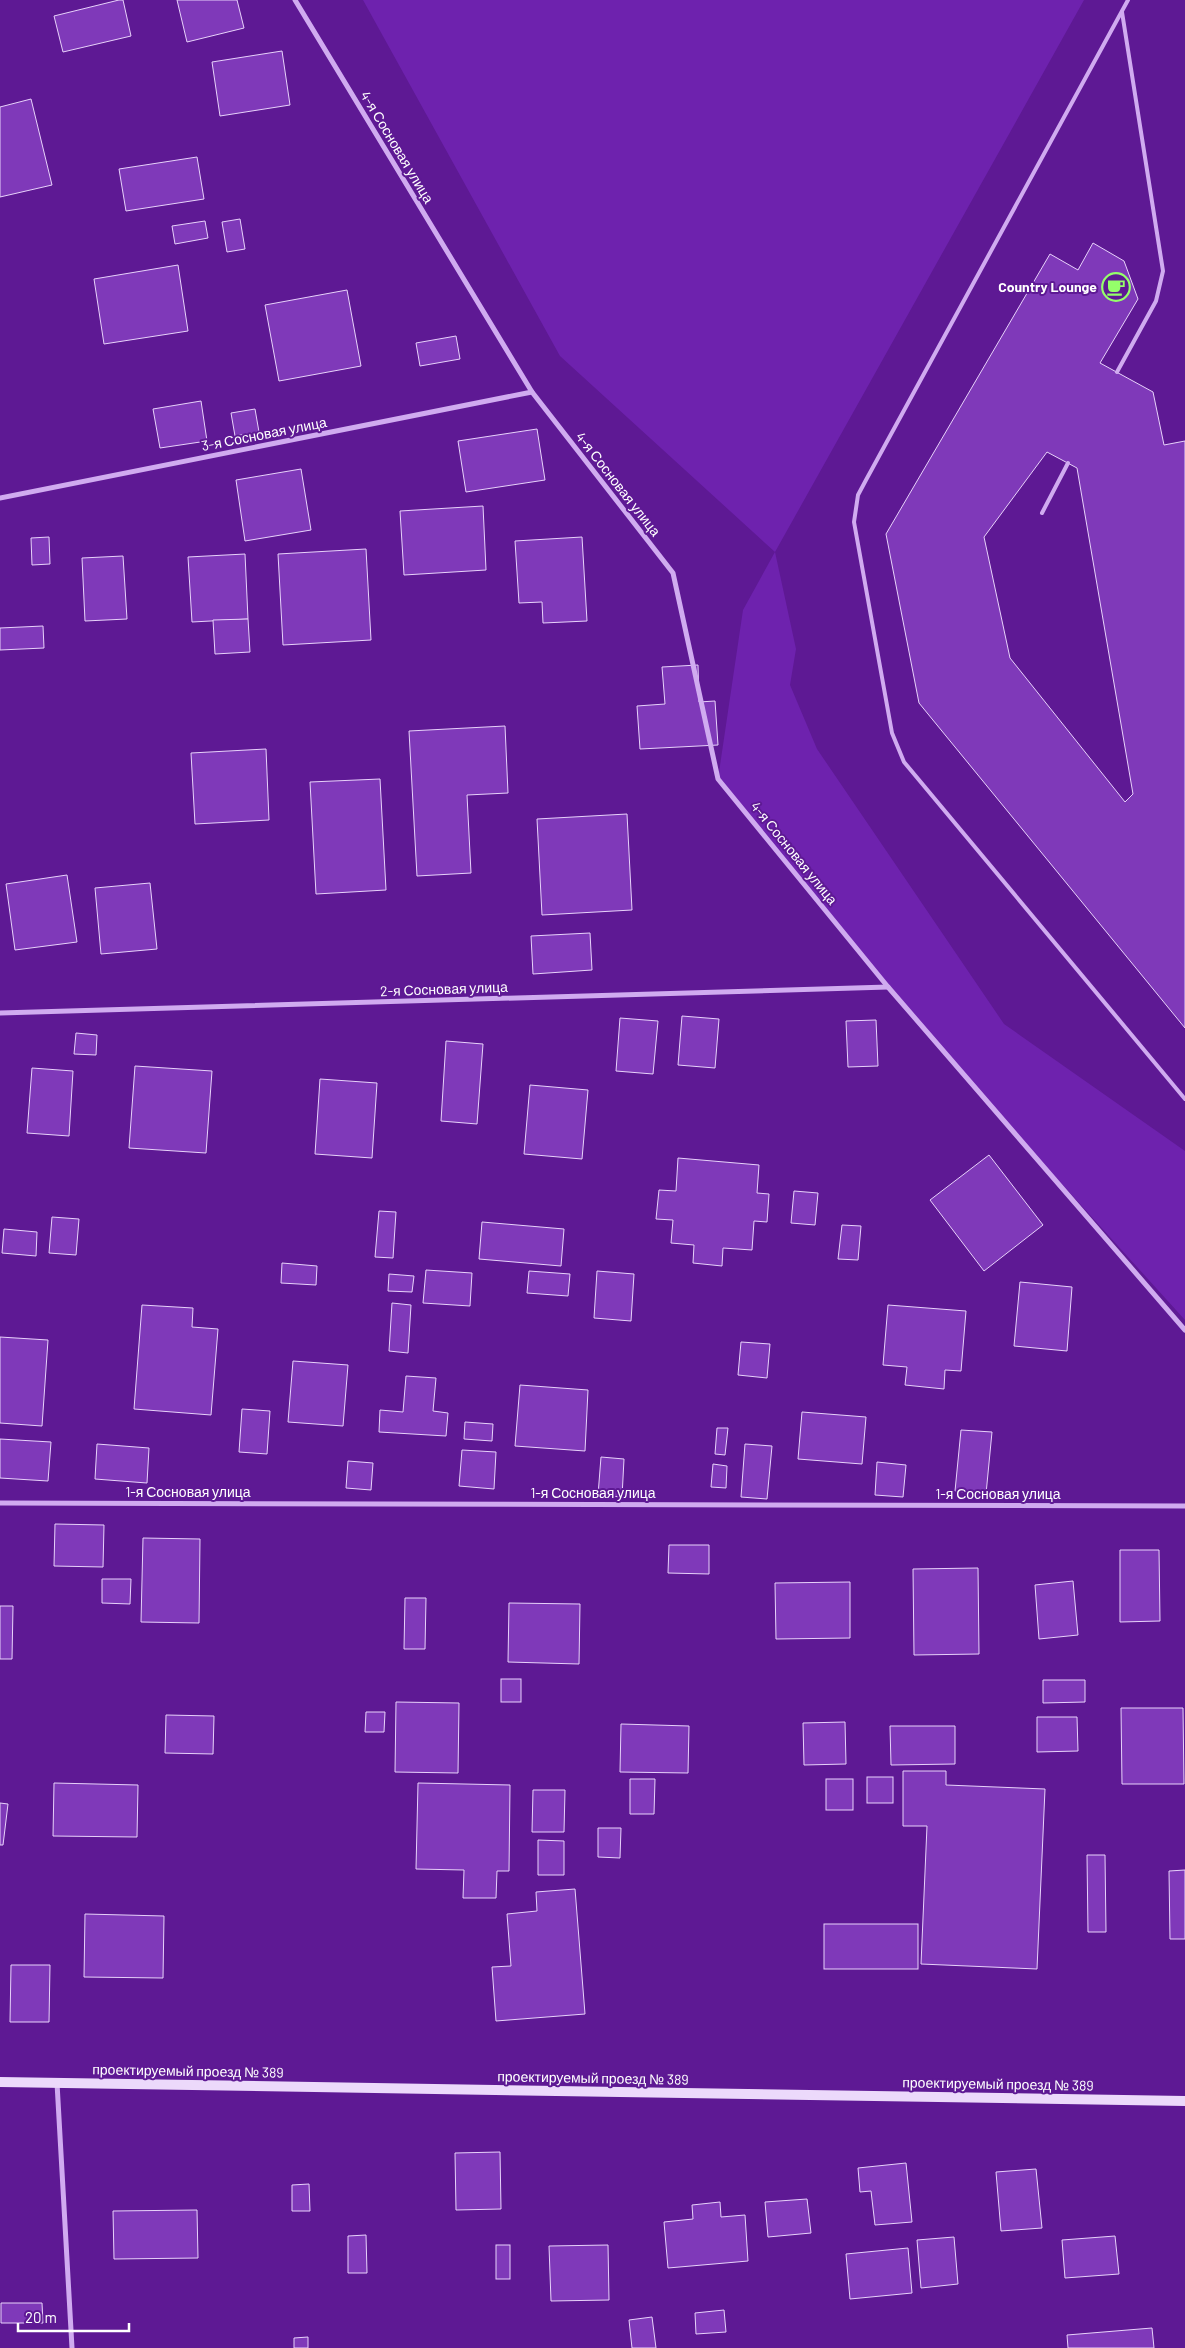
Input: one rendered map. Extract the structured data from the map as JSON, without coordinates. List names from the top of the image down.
{
  "streets": {
    "main road": ["проектируемый проезд № 389"],
    "street": [
      "4-я Сосновая улица",
      "3-я Сосновая улица",
      "2-я Сосновая улица",
      "1-я Сосновая улица"
    ]
  },
  "crossings": [
    ["4-я Сосновая улица", "3-я Сосновая улица"],
    ["4-я Сосновая улица", "2-я Сосновая улица"]
  ],
  "places": {
    "cafe": ["Country Lounge"]
  },
  "scale_bar": "20 m"
}
